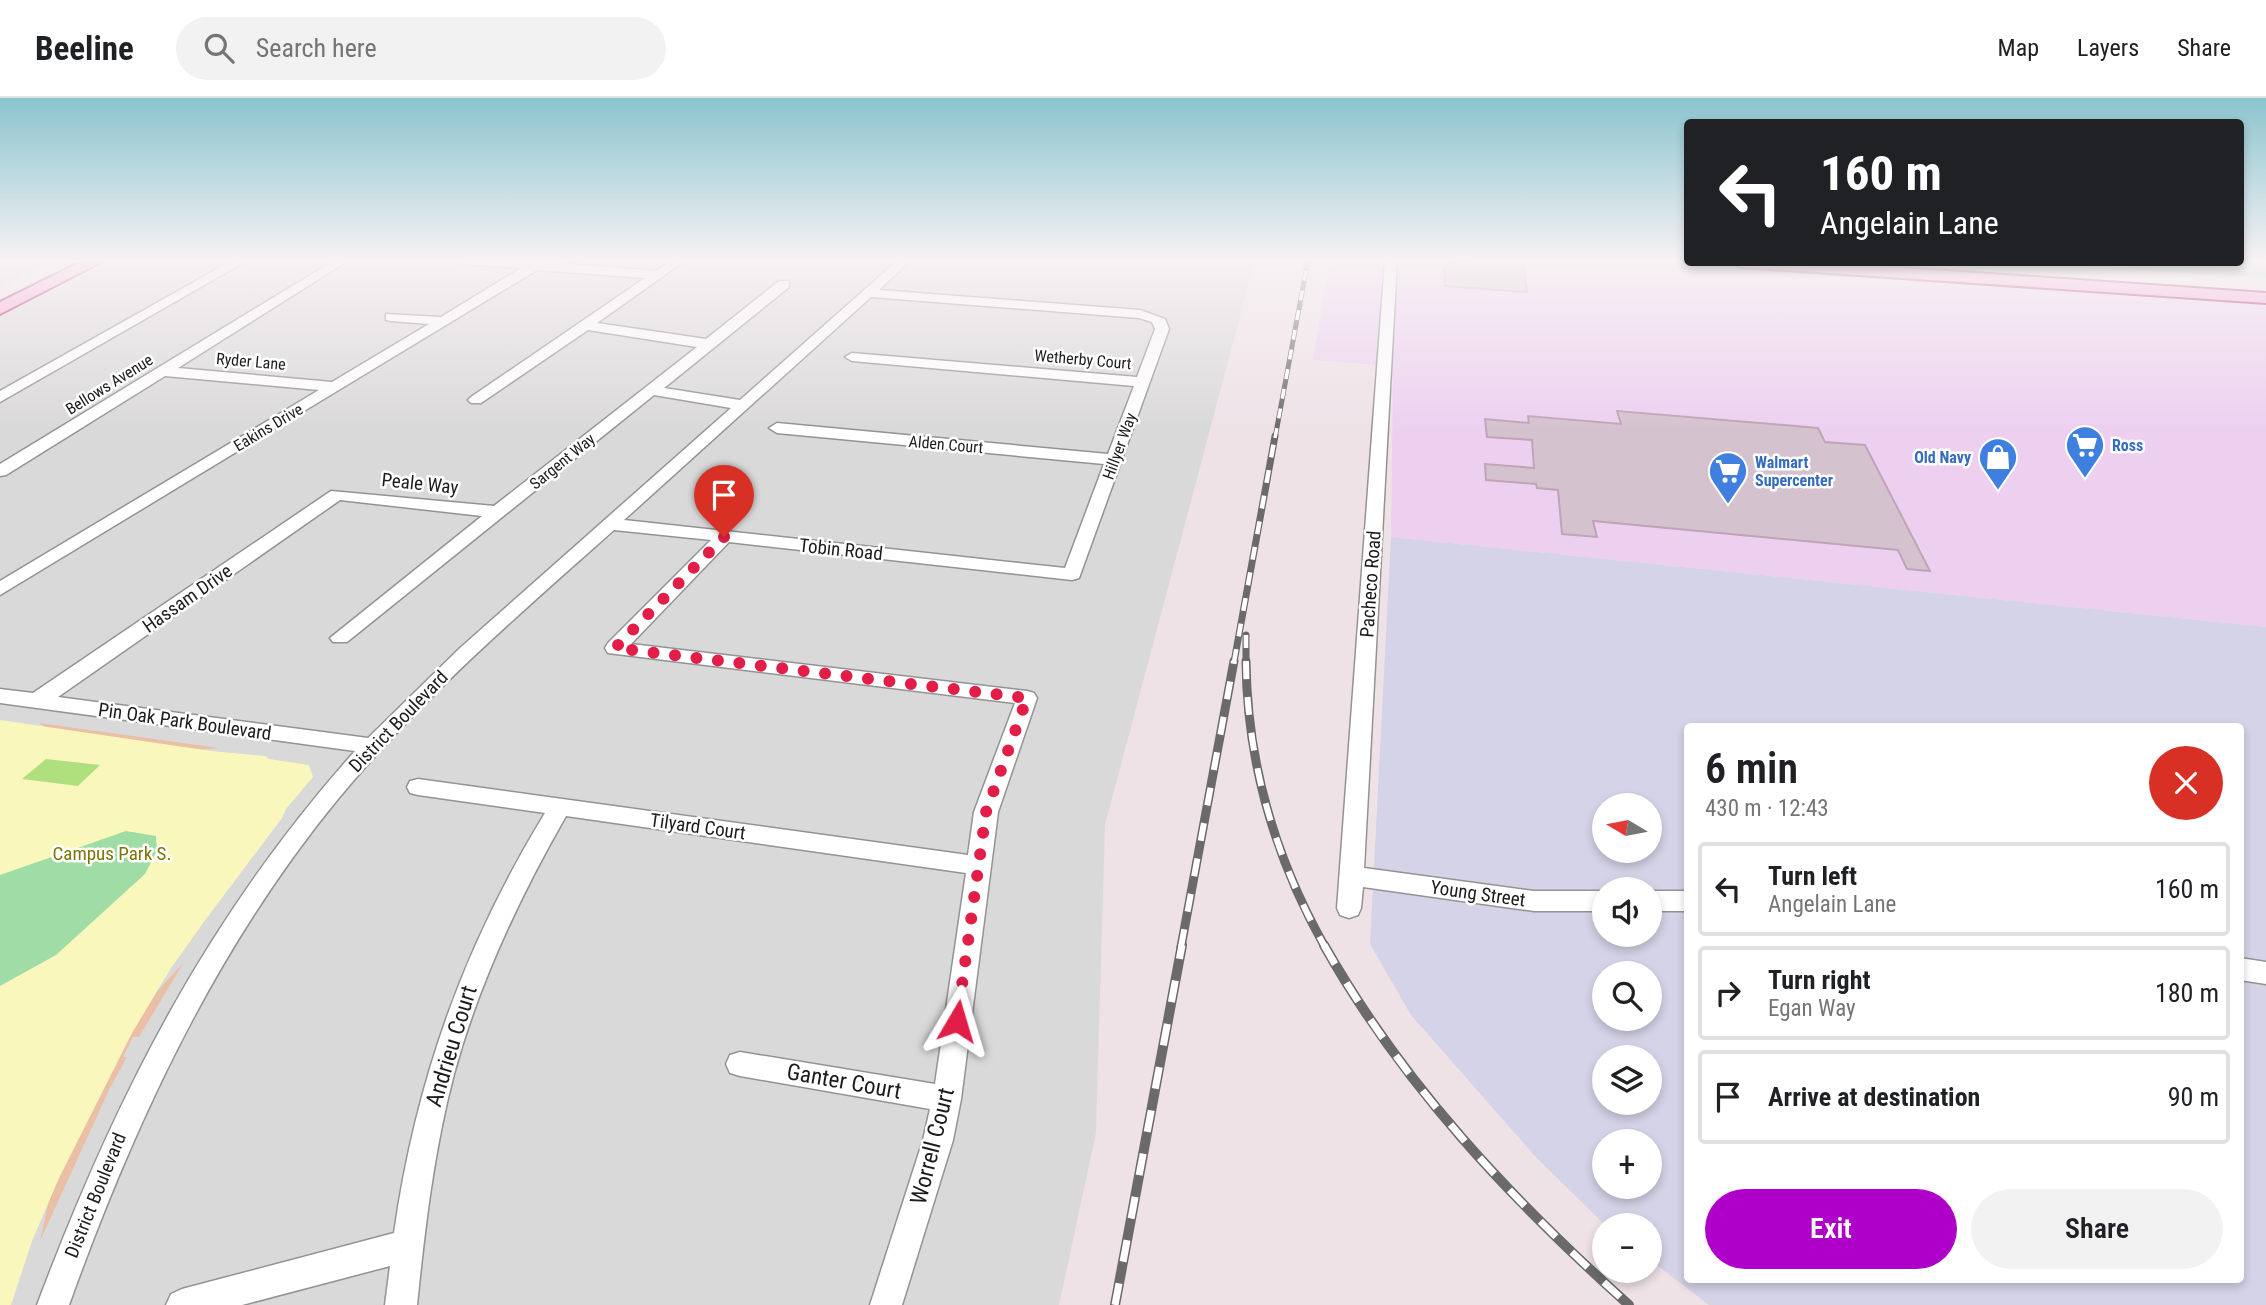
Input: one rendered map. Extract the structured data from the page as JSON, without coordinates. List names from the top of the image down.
{
  "streets": {
    "street": [
      "Wetherby Court",
      "Ryder Lane",
      "Bellows Avenue",
      "Eakins Drive",
      "Alden Court",
      "Hillyer Way",
      "Sargent Way",
      "Peale Way",
      "Tobin Road",
      "Pacheco Road",
      "Hassam Drive",
      "Pin Oak Park Boulevard",
      "District Boulevard",
      "Tilyard Court",
      "Young Street",
      "Andrieu Court",
      "Ganter Court",
      "Worrell Court"
    ]
  },
  "crossings": [
    ["Wetherby Court", "Hillyer Way"],
    ["Ryder Lane", "Bellows Avenue"],
    ["Ryder Lane", "Eakins Drive"],
    ["Alden Court", "Hillyer Way"],
    ["Hillyer Way", "Tobin Road"],
    ["Sargent Way", "Peale Way"],
    ["Peale Way", "Hassam Drive"],
    ["Tobin Road", "District Boulevard"],
    ["Tobin Road", "Worrell Court"],
    ["Pacheco Road", "Young Street"],
    ["Hassam Drive", "Pin Oak Park Boulevard"],
    ["Pin Oak Park Boulevard", "District Boulevard"],
    ["Tilyard Court", "Andrieu Court"],
    ["Tilyard Court", "Worrell Court"],
    ["Ganter Court", "Worrell Court"]
  ],
  "parks": ["Campus Park S."],
  "places": {
    "supermarket": ["Ross", "Walmart Supercenter"],
    "shop": ["Old Navy"]
  },
  "north": "left",
  "page": {
    "header": "Beeline",
    "search": "Search here",
    "nav": ["Map", "Layers", "Share"],
    "turn": ["160 m", "Angelain Lane"],
    "heading": ["6 min", "430 m · 12:43"],
    "map_buttons": ["+", "−"],
    "list": [
      {
        "name": "Turn left",
        "note": "Angelain Lane",
        "value": "160 m"
      },
      {
        "name": "Turn right",
        "note": "Egan Way",
        "value": "180 m"
      },
      {
        "name": "Arrive at destination",
        "value": "90 m"
      }
    ],
    "buttons": ["Exit", "Share"]
  }
}
